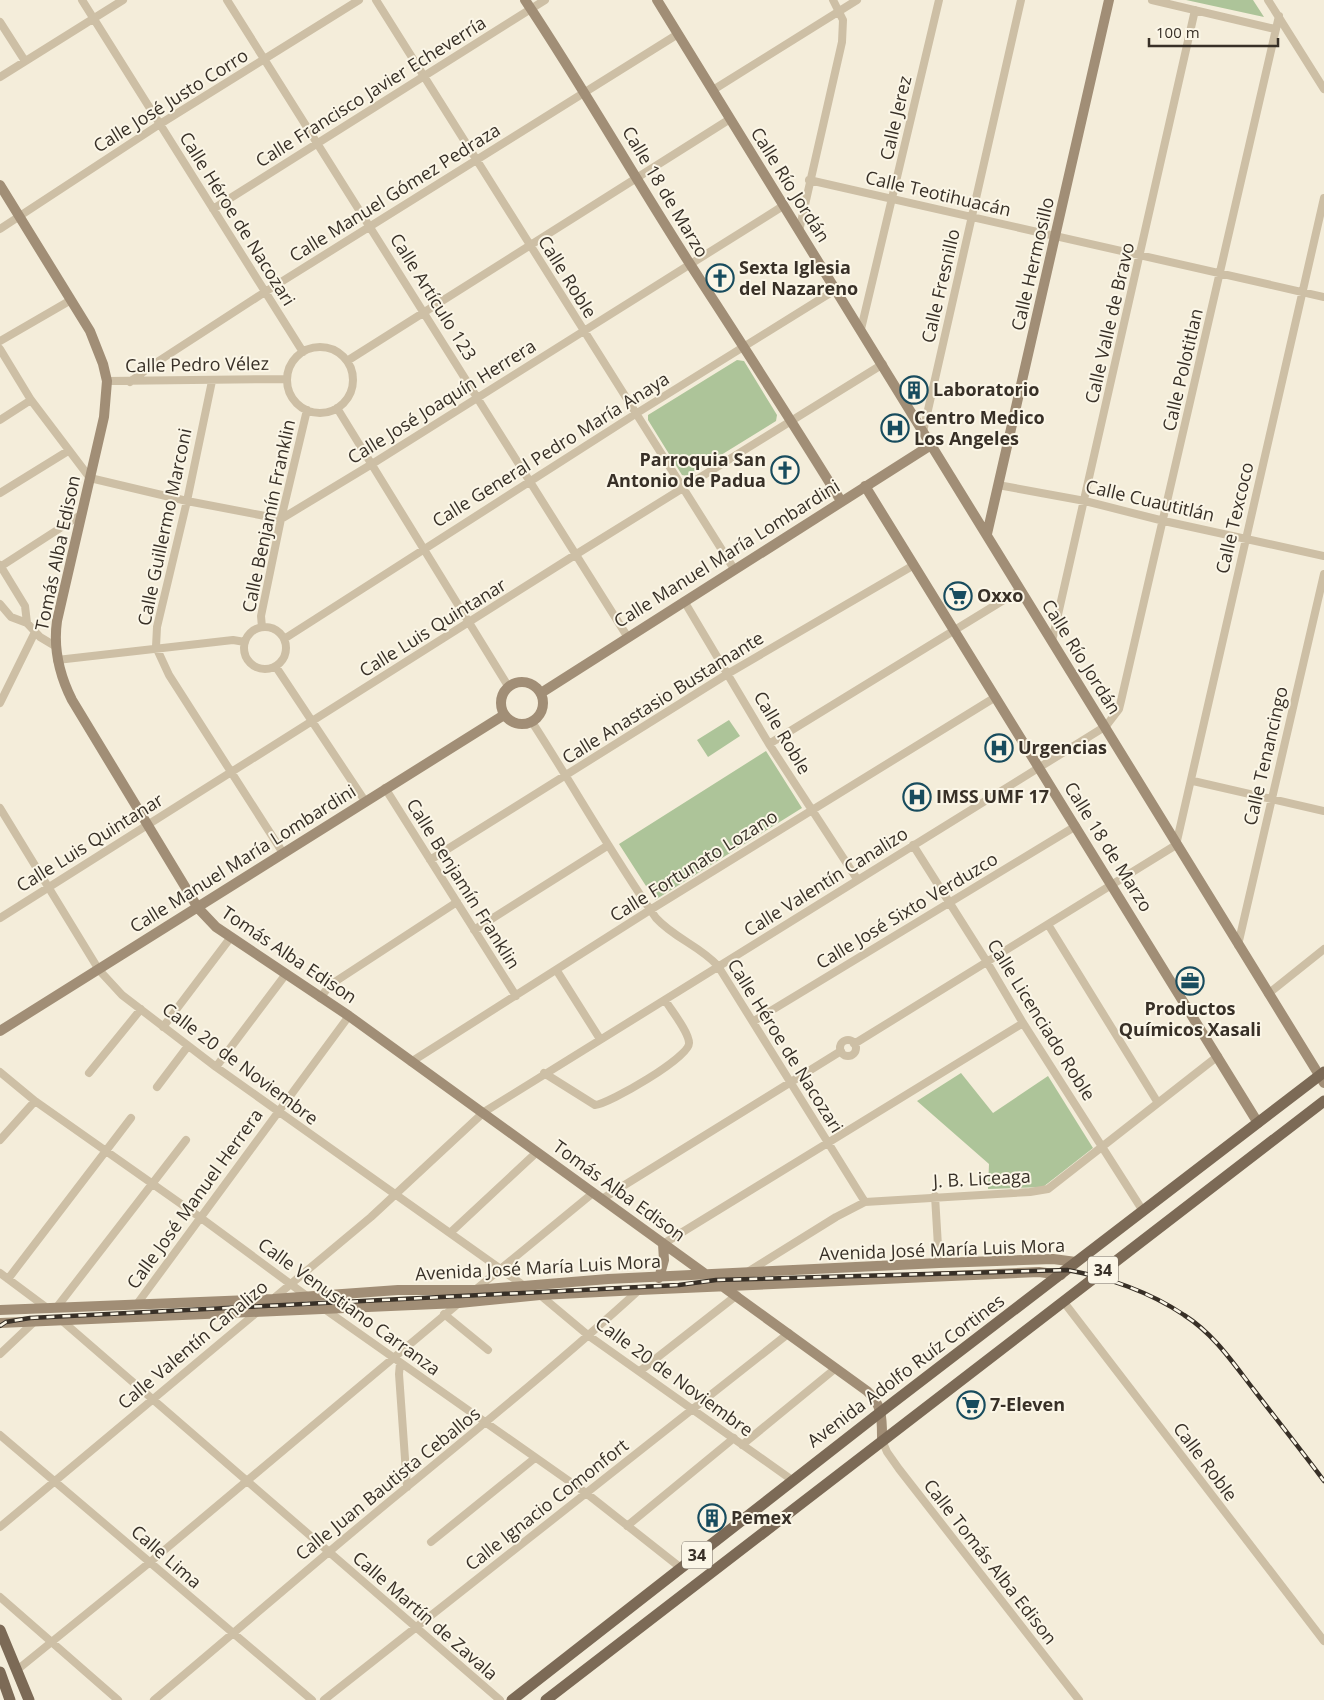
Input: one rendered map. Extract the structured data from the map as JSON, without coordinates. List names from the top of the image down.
{
  "streets": {
    "main road": ["34", "Avenida Adolfo Ruíz Cortines"],
    "street": [
      "Calle Francisco Javier Echeverría",
      "Calle José Justo Corro",
      "Calle Jerez",
      "Calle Río Jordán",
      "Calle 18 de Marzo",
      "Calle Manuel Gómez Pedraza",
      "Calle Teotihuacán",
      "Calle Héroe de Nacozari",
      "Calle Hermosillo",
      "Calle Roble",
      "Calle Fresnillo",
      "Calle Artículo 123",
      "Calle Valle de Bravo",
      "Calle Pedro Vélez",
      "Calle Polotitlan",
      "Calle José Joaquín Herrera",
      "Calle General Pedro María Anaya",
      "Calle Cuautitlán",
      "Calle Benjamín Franklin",
      "Calle Texcoco",
      "Calle Guillermo Marconi",
      "Tomás Alba Edison",
      "Calle Manuel María Lombardini",
      "Calle Luis Quintanar",
      "Calle Anastasio Bustamante",
      "Calle Tenancingo",
      "Calle Fortunato Lozano",
      "Calle Valentín Canalizo",
      "Calle José Sixto Verduzco",
      "Calle Licenciado Roble",
      "Calle 20 de Noviembre",
      "J. B. Liceaga",
      "Calle José Manuel Herrera",
      "Avenida José María Luis Mora",
      "Calle Venustiano Carranza",
      "Calle Juan Bautista Ceballos",
      "Calle Ignacio Comonfort",
      "Calle Lima",
      "Calle Tomás Alba Edison",
      "Calle Martín de Zavala"
    ]
  },
  "crossings": [
    ["Calle Francisco Javier Echeverría", "Calle 18 de Marzo"],
    ["Calle Francisco Javier Echeverría", "Calle Héroe de Nacozari"],
    ["Calle Francisco Javier Echeverría", "Calle Roble"],
    ["Calle Francisco Javier Echeverría", "Calle Artículo 123"],
    ["Calle José Justo Corro", "Calle Héroe de Nacozari"],
    ["Calle José Justo Corro", "Calle Artículo 123"],
    ["Calle José Justo Corro", "Tomás Alba Edison"],
    ["Calle Jerez", "Calle Río Jordán"],
    ["Calle Jerez", "Calle Teotihuacán"],
    ["Calle Río Jordán", "Calle Manuel Gómez Pedraza"],
    ["Calle Río Jordán", "Calle Hermosillo"],
    ["Calle Río Jordán", "Calle Fresnillo"],
    ["Calle Río Jordán", "Calle Valle de Bravo"],
    ["Calle Río Jordán", "Calle Polotitlan"],
    ["Calle Río Jordán", "Calle José Joaquín Herrera"],
    ["Calle Río Jordán", "Calle General Pedro María Anaya"],
    ["Calle Río Jordán", "Calle Texcoco"],
    ["Calle Río Jordán", "Calle Manuel María Lombardini"],
    ["Calle Río Jordán", "Calle Luis Quintanar"],
    ["Calle Río Jordán", "Calle Tenancingo"],
    ["Calle Río Jordán", "Calle Valentín Canalizo"],
    ["Calle Río Jordán", "Avenida Adolfo Ruíz Cortines"],
    ["Calle 18 de Marzo", "Calle Manuel Gómez Pedraza"],
    ["Calle 18 de Marzo", "Calle José Joaquín Herrera"],
    ["Calle 18 de Marzo", "Calle General Pedro María Anaya"],
    ["Calle 18 de Marzo", "Calle Manuel María Lombardini"],
    ["Calle 18 de Marzo", "Calle Luis Quintanar"],
    ["Calle 18 de Marzo", "Calle Anastasio Bustamante"],
    ["Calle 18 de Marzo", "Calle Fortunato Lozano"],
    ["Calle 18 de Marzo", "Calle Valentín Canalizo"],
    ["Calle 18 de Marzo", "Calle José Sixto Verduzco"],
    ["Calle 18 de Marzo", "J. B. Liceaga"],
    ["Calle 18 de Marzo", "Avenida Adolfo Ruíz Cortines"],
    ["Calle Manuel Gómez Pedraza", "Calle Héroe de Nacozari"],
    ["Calle Manuel Gómez Pedraza", "Calle Roble"],
    ["Calle Manuel Gómez Pedraza", "Calle Artículo 123"],
    ["Calle Manuel Gómez Pedraza", "Calle Pedro Vélez"],
    ["Calle Teotihuacán", "Calle Hermosillo"],
    ["Calle Teotihuacán", "Calle Fresnillo"],
    ["Calle Teotihuacán", "Calle Valle de Bravo"],
    ["Calle Teotihuacán", "Calle Polotitlan"],
    ["Calle Teotihuacán", "Calle Texcoco"],
    ["Calle Héroe de Nacozari", "Calle Pedro Vélez"],
    ["Calle Héroe de Nacozari", "Calle Benjamín Franklin"],
    ["Calle Héroe de Nacozari", "Calle Manuel María Lombardini"],
    ["Calle Héroe de Nacozari", "Calle Anastasio Bustamante"],
    ["Calle Héroe de Nacozari", "Calle Fortunato Lozano"],
    ["Calle Héroe de Nacozari", "Calle Valentín Canalizo"],
    ["Calle Héroe de Nacozari", "Calle José Sixto Verduzco"],
    ["Calle Héroe de Nacozari", "J. B. Liceaga"],
    ["Calle Hermosillo", "Calle Cuautitlán"],
    ["Calle Roble", "Calle José Joaquín Herrera"],
    ["Calle Roble", "Calle General Pedro María Anaya"],
    ["Calle Roble", "Calle Manuel María Lombardini"],
    ["Calle Roble", "Calle Luis Quintanar"],
    ["Calle Roble", "Calle Anastasio Bustamante"],
    ["Calle Roble", "Calle Fortunato Lozano"],
    ["Calle Roble", "Calle Valentín Canalizo"],
    ["Calle Roble", "34"],
    ["Calle Artículo 123", "Calle José Joaquín Herrera"],
    ["Calle Artículo 123", "Calle General Pedro María Anaya"],
    ["Calle Artículo 123", "Calle Manuel María Lombardini"],
    ["Calle Artículo 123", "Calle Luis Quintanar"],
    ["Calle Valle de Bravo", "Calle Cuautitlán"],
    ["Calle Pedro Vélez", "Calle Benjamín Franklin"],
    ["Calle Pedro Vélez", "Calle Guillermo Marconi"],
    ["Calle Pedro Vélez", "Tomás Alba Edison"],
    ["Calle Polotitlan", "Calle Cuautitlán"],
    ["Calle Polotitlan", "Calle Valentín Canalizo"],
    ["Calle José Joaquín Herrera", "Calle Benjamín Franklin"],
    ["Calle General Pedro María Anaya", "Calle Benjamín Franklin"],
    ["Calle Cuautitlán", "Calle Texcoco"],
    ["Calle Benjamín Franklin", "Calle Manuel María Lombardini"],
    ["Calle Benjamín Franklin", "Calle Anastasio Bustamante"],
    ["Calle Benjamín Franklin", "Calle Fortunato Lozano"],
    ["Calle Guillermo Marconi", "Calle Manuel María Lombardini"],
    ["Calle Guillermo Marconi", "Calle Luis Quintanar"],
    ["Tomás Alba Edison", "Calle Manuel María Lombardini"],
    ["Tomás Alba Edison", "Calle Luis Quintanar"],
    ["Tomás Alba Edison", "Calle Fortunato Lozano"],
    ["Tomás Alba Edison", "Calle Valentín Canalizo"],
    ["Tomás Alba Edison", "J. B. Liceaga"],
    ["Tomás Alba Edison", "Calle José Manuel Herrera"],
    ["Tomás Alba Edison", "Avenida José María Luis Mora"],
    ["Tomás Alba Edison", "Avenida Adolfo Ruíz Cortines"],
    ["Tomás Alba Edison", "Calle Ignacio Comonfort"],
    ["Calle Manuel María Lombardini", "Calle 20 de Noviembre"],
    ["Calle Luis Quintanar", "Calle 20 de Noviembre"],
    ["Calle Valentín Canalizo", "Calle Licenciado Roble"],
    ["Calle Valentín Canalizo", "Calle 20 de Noviembre"],
    ["Calle Valentín Canalizo", "Avenida José María Luis Mora"],
    ["Calle Valentín Canalizo", "Calle Venustiano Carranza"],
    ["Calle Valentín Canalizo", "Calle Lima"],
    ["Calle Valentín Canalizo", "Calle Martín de Zavala"],
    ["Calle José Sixto Verduzco", "Calle Licenciado Roble"],
    ["Calle Licenciado Roble", "J. B. Liceaga"],
    ["Calle Licenciado Roble", "Avenida Adolfo Ruíz Cortines"],
    ["Calle 20 de Noviembre", "Calle José Manuel Herrera"],
    ["Calle 20 de Noviembre", "Avenida José María Luis Mora"],
    ["Calle 20 de Noviembre", "Avenida Adolfo Ruíz Cortines"],
    ["Calle 20 de Noviembre", "Calle Juan Bautista Ceballos"],
    ["Calle 20 de Noviembre", "Calle Ignacio Comonfort"],
    ["J. B. Liceaga", "Avenida José María Luis Mora"],
    ["Calle José Manuel Herrera", "Avenida José María Luis Mora"],
    ["Calle José Manuel Herrera", "Calle Venustiano Carranza"],
    ["Avenida José María Luis Mora", "Calle Venustiano Carranza"],
    ["Avenida José María Luis Mora", "Avenida Adolfo Ruíz Cortines"],
    ["Avenida José María Luis Mora", "Calle Juan Bautista Ceballos"],
    ["Avenida José María Luis Mora", "Calle Martín de Zavala"],
    ["34", "Calle Tomás Alba Edison"],
    ["Calle Venustiano Carranza", "Avenida Adolfo Ruíz Cortines"],
    ["Calle Venustiano Carranza", "Calle Juan Bautista Ceballos"],
    ["Calle Venustiano Carranza", "Calle Ignacio Comonfort"],
    ["Calle Juan Bautista Ceballos", "Calle Lima"],
    ["Calle Juan Bautista Ceballos", "Calle Martín de Zavala"],
    ["Calle Ignacio Comonfort", "Calle Martín de Zavala"]
  ],
  "places": {
    "church": ["Sexta Iglesia del Nazareno", "Parroquia San Antonio de Padua"],
    "building": ["Laboratorio", "Pemex"],
    "hospital": ["Centro Medico Los Angeles", "Urgencias", "IMSS UMF 17"],
    "supermarket": ["Oxxo", "7-Eleven"],
    "office": ["Productos Químicos Xasali"]
  },
  "scale_bar": "100 m"
}
